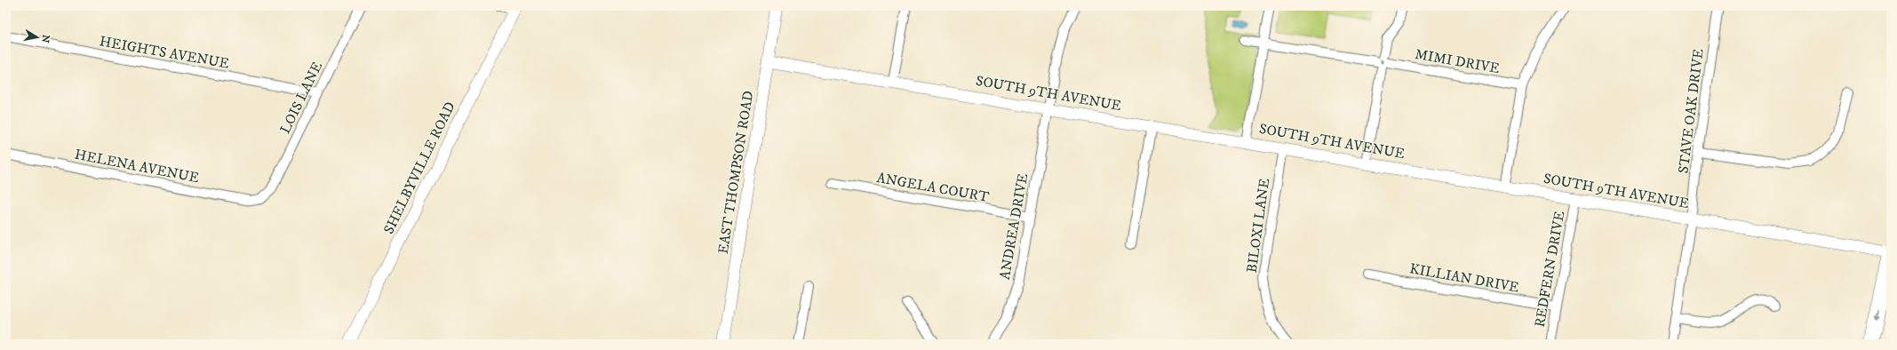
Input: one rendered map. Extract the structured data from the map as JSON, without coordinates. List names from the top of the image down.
{
  "streets": {
    "street": [
      "HEIGHTS AVENUE",
      "MIMI DRIVE",
      "SOUTH 9TH AVENUE",
      "LOIS LANE",
      "STAVE OAK DRIVE",
      "HELENA AVENUE",
      "SHELBYVILLE ROAD",
      "EAST THOMPSON ROAD",
      "ANGELA COURT",
      "BILOXI LANE",
      "ANDREA DRIVE",
      "REDFERN DRIVE",
      "KILLIAN DRIVE"
    ]
  },
  "crossings": [
    ["HEIGHTS AVENUE", "LOIS LANE"],
    ["SOUTH 9TH AVENUE", "STAVE OAK DRIVE"],
    ["SOUTH 9TH AVENUE", "EAST THOMPSON ROAD"],
    ["SOUTH 9TH AVENUE", "BILOXI LANE"],
    ["SOUTH 9TH AVENUE", "ANDREA DRIVE"],
    ["SOUTH 9TH AVENUE", "REDFERN DRIVE"],
    ["LOIS LANE", "HELENA AVENUE"],
    ["ANGELA COURT", "ANDREA DRIVE"],
    ["REDFERN DRIVE", "KILLIAN DRIVE"]
  ],
  "north": "right"
}
